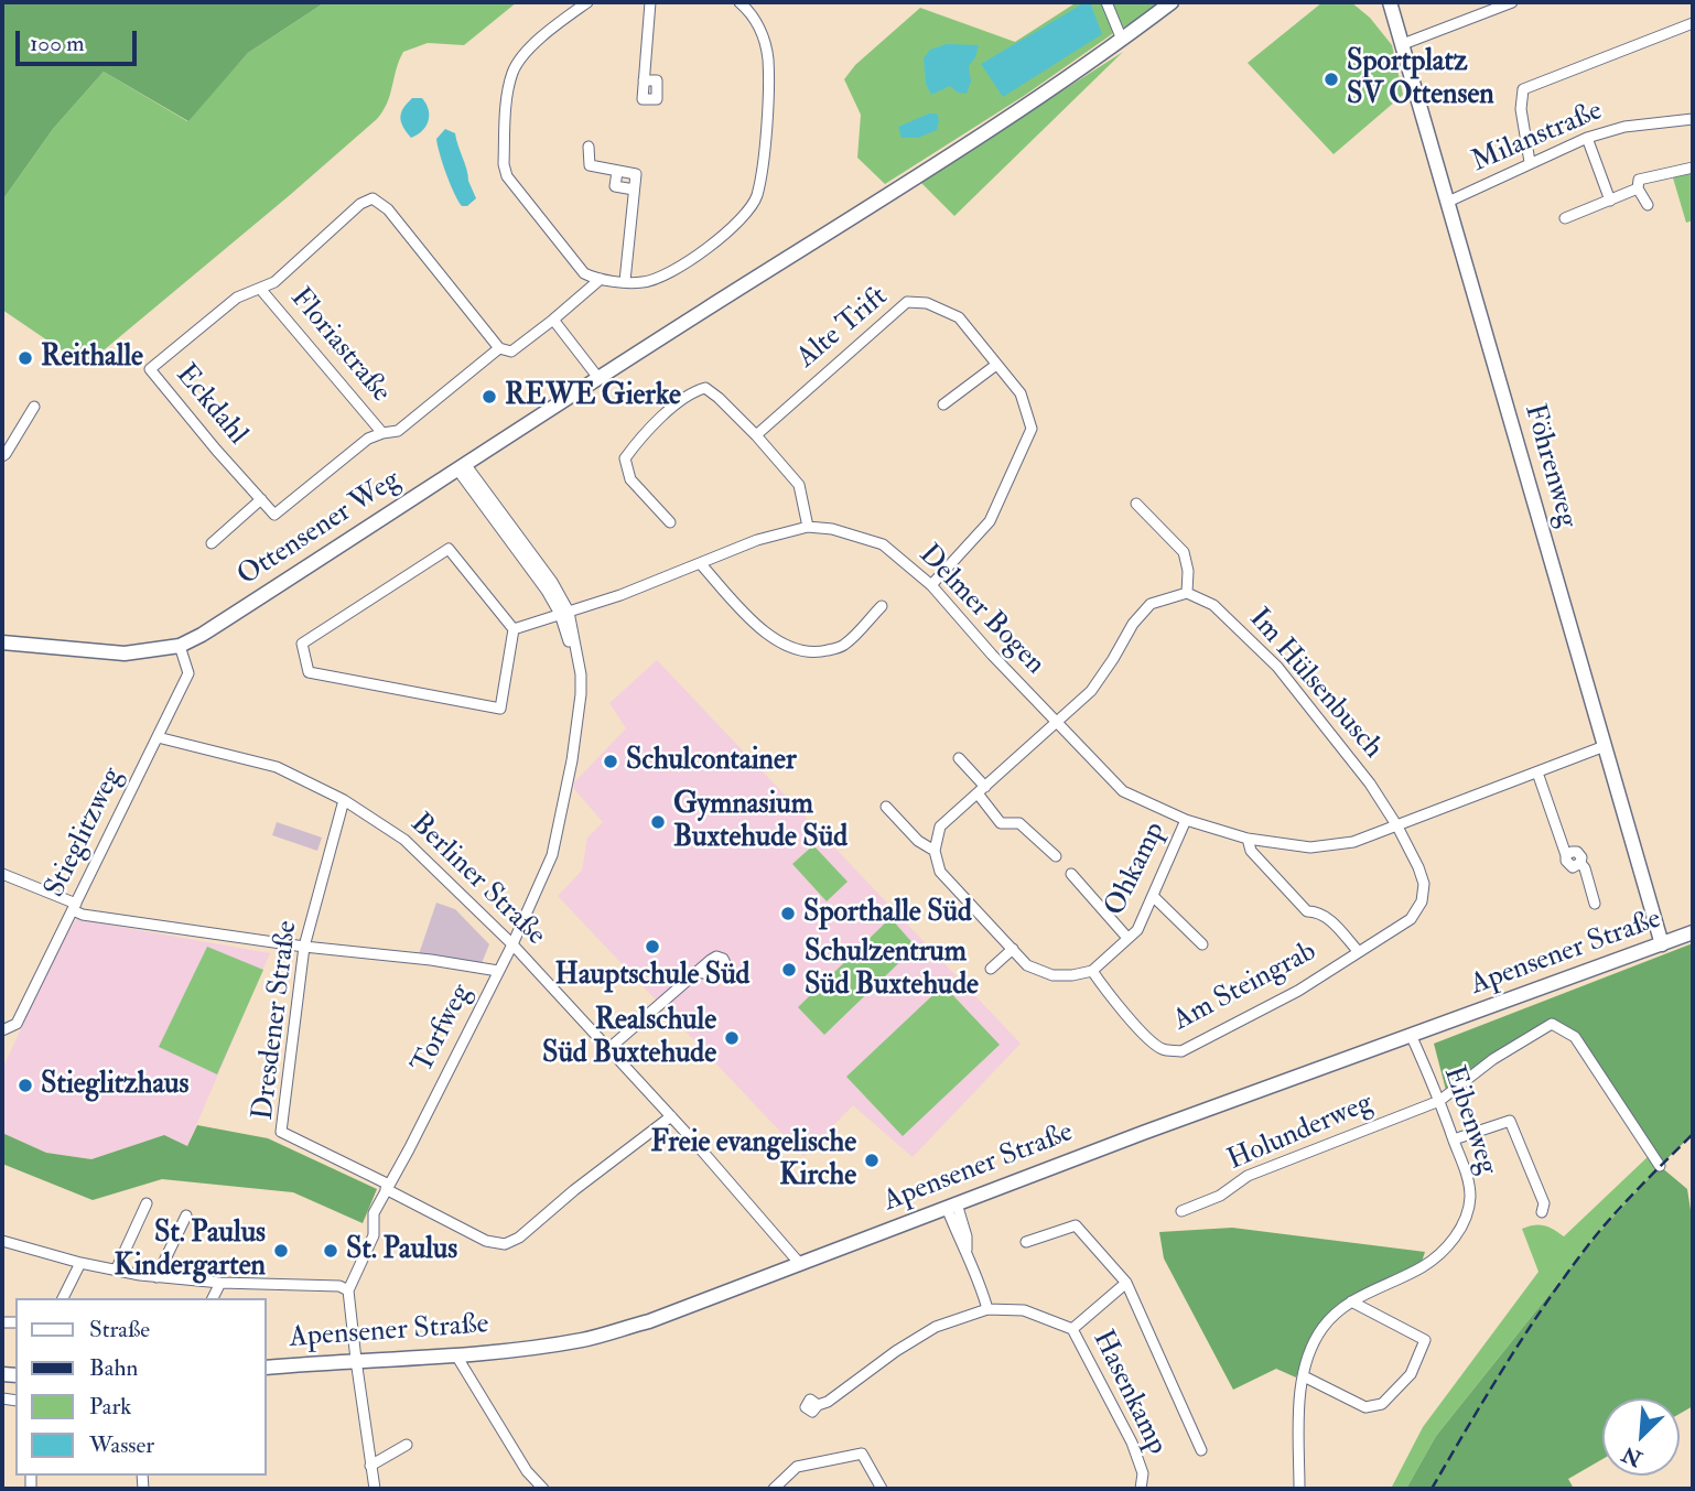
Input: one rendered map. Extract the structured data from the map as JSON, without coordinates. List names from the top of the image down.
{
  "streets": {
    "street": [
      "Milanstraße",
      "Alte Trift",
      "Floriastraße",
      "Eckdahl",
      "Föhrenweg",
      "Ottensener Weg",
      "Delmer Bogen",
      "Im Hülsenbusch",
      "Stieglitzweg",
      "Ohkamp",
      "Berliner Straße",
      "Apensener Straße",
      "Am Steingrab",
      "Dresdener Straße",
      "Torfweg",
      "Eibenweg",
      "Holunderweg",
      "Hasenkamp"
    ]
  },
  "crossings": [
    ["Milanstraße", "Föhrenweg"],
    ["Alte Trift", "Delmer Bogen"],
    ["Floriastraße", "Eckdahl"],
    ["Föhrenweg", "Delmer Bogen"],
    ["Föhrenweg", "Apensener Straße"],
    ["Ottensener Weg", "Stieglitzweg"],
    ["Ottensener Weg", "Torfweg"],
    ["Delmer Bogen", "Im Hülsenbusch"],
    ["Delmer Bogen", "Ohkamp"],
    ["Delmer Bogen", "Am Steingrab"],
    ["Delmer Bogen", "Torfweg"],
    ["Im Hülsenbusch", "Am Steingrab"],
    ["Stieglitzweg", "Berliner Straße"],
    ["Ohkamp", "Am Steingrab"],
    ["Berliner Straße", "Apensener Straße"],
    ["Berliner Straße", "Dresdener Straße"],
    ["Berliner Straße", "Torfweg"],
    ["Apensener Straße", "Eibenweg"],
    ["Dresdener Straße", "Torfweg"],
    ["Eibenweg", "Holunderweg"]
  ],
  "places": [
    "Sportplatz SV Ottensen",
    "Reithalle",
    "REWE Gierke",
    "Schulcontainer",
    "Gymnasium Buxtehude Süd",
    "Sporthalle Süd",
    "Hauptschule Süd",
    "Schulzentrum Süd Buxtehude",
    "Realschule Süd Buxtehude",
    "Stieglitzhaus",
    "Freie evangelische Kirche",
    "St. Paulus Kindergarten",
    "St. Paulus"
  ],
  "legend": [
    "Straße",
    "Bahn",
    "Park",
    "Wasser"
  ],
  "scale_bar": "100 m",
  "north": "bottom left"
}
